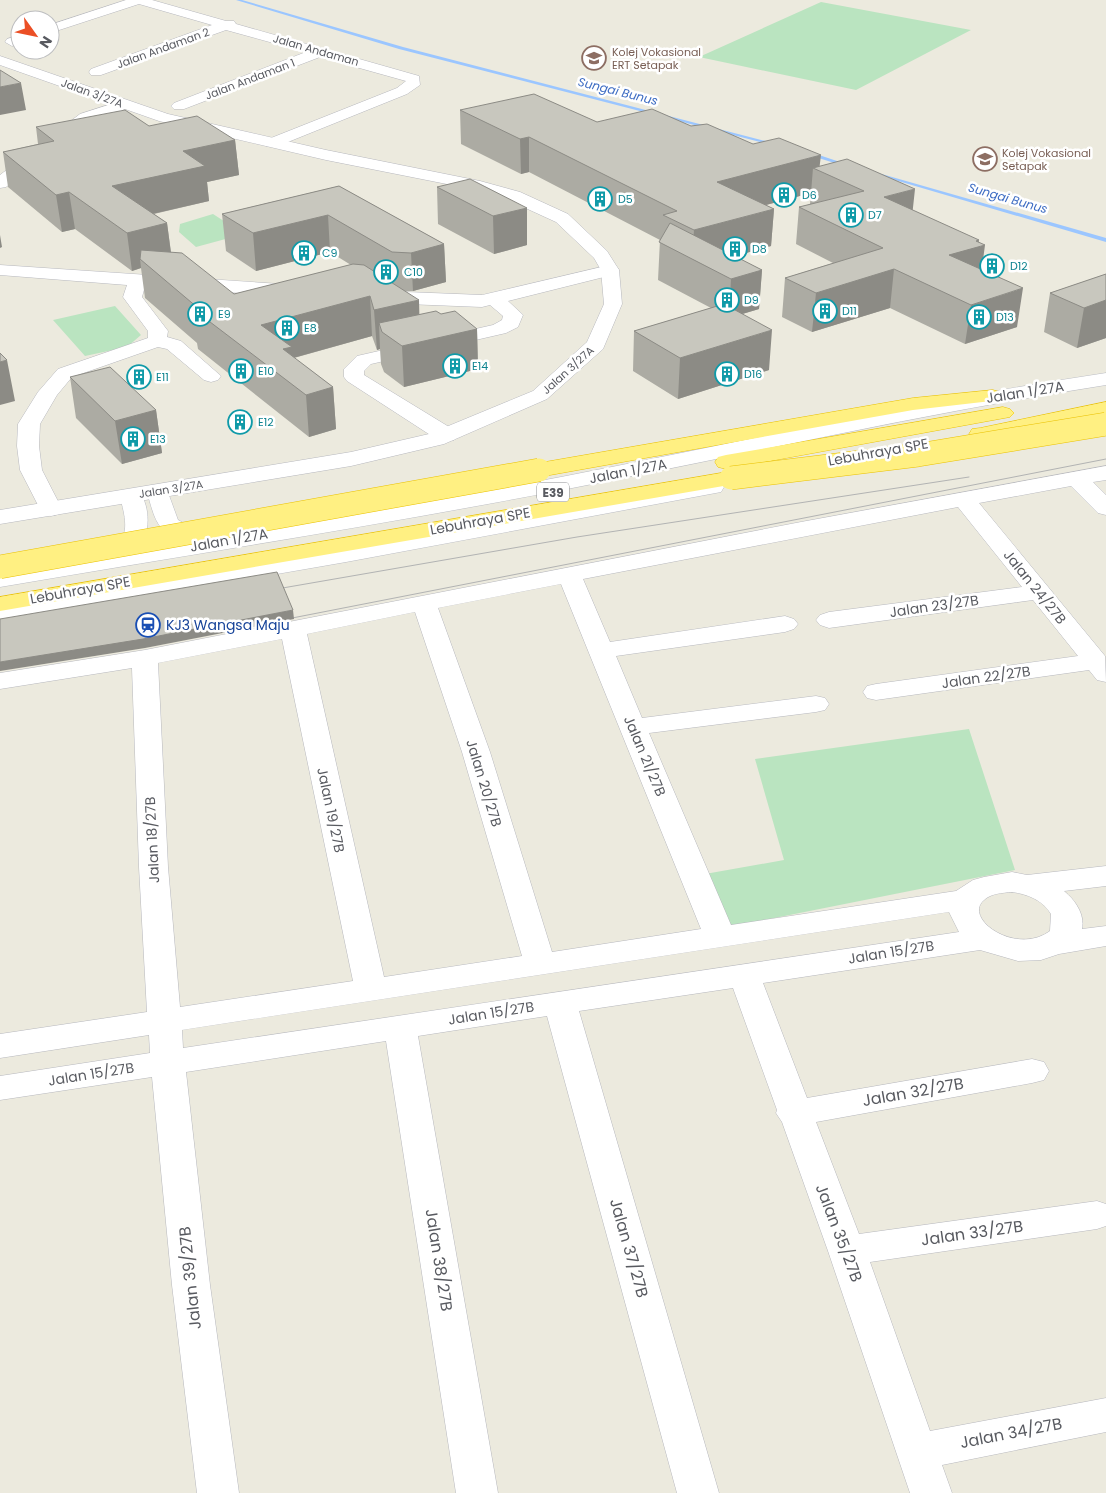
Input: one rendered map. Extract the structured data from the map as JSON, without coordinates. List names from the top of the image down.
{
  "streets": {
    "highway": ["Lebuhraya SPE", "E39"],
    "street": [
      "Jalan Andaman 2",
      "Jalan Andaman",
      "Jalan Andaman 1",
      "Jalan 3/27A",
      "Jalan 1/27A",
      "Jalan 24/27B",
      "Jalan 23/27B",
      "Jalan 22/27B",
      "Jalan 21/27B",
      "Jalan 20/27B",
      "Jalan 19/27B",
      "Jalan 18/27B",
      "Jalan 15/27B",
      "Jalan 32/27B",
      "Jalan 35/27B",
      "Jalan 33/27B",
      "Jalan 37/27B",
      "Jalan 38/27B",
      "Jalan 39/27B",
      "Jalan 34/27B"
    ]
  },
  "crossings": [
    ["Jalan Andaman 2", "Jalan Andaman"],
    ["Jalan Andaman", "Jalan Andaman 1"],
    ["Jalan Andaman", "Jalan 3/27A"],
    ["Lebuhraya SPE", "E39"],
    ["Jalan 24/27B", "Jalan 23/27B"],
    ["Jalan 24/27B", "Jalan 22/27B"],
    ["Jalan 18/27B", "Jalan 15/27B"],
    ["Jalan 18/27B", "Jalan 39/27B"],
    ["Jalan 15/27B", "Jalan 35/27B"],
    ["Jalan 15/27B", "Jalan 37/27B"],
    ["Jalan 15/27B", "Jalan 38/27B"],
    ["Jalan 15/27B", "Jalan 39/27B"],
    ["Jalan 32/27B", "Jalan 35/27B"],
    ["Jalan 35/27B", "Jalan 33/27B"],
    ["Jalan 35/27B", "Jalan 34/27B"]
  ],
  "water": ["Sungai Bunus"],
  "places": {
    "school or university": ["Kolej Vokasional ERT Setapak", "Kolej Vokasional Setapak"],
    "building": [
      "D6",
      "D5",
      "D7",
      "D8",
      "C9",
      "D12",
      "C10",
      "D9",
      "D11",
      "E9",
      "D13",
      "E8",
      "E14",
      "E10",
      "D16",
      "E11",
      "E12",
      "E13"
    ],
    "station": ["KJ3 Wangsa Maju"]
  },
  "north": "bottom right"
}
